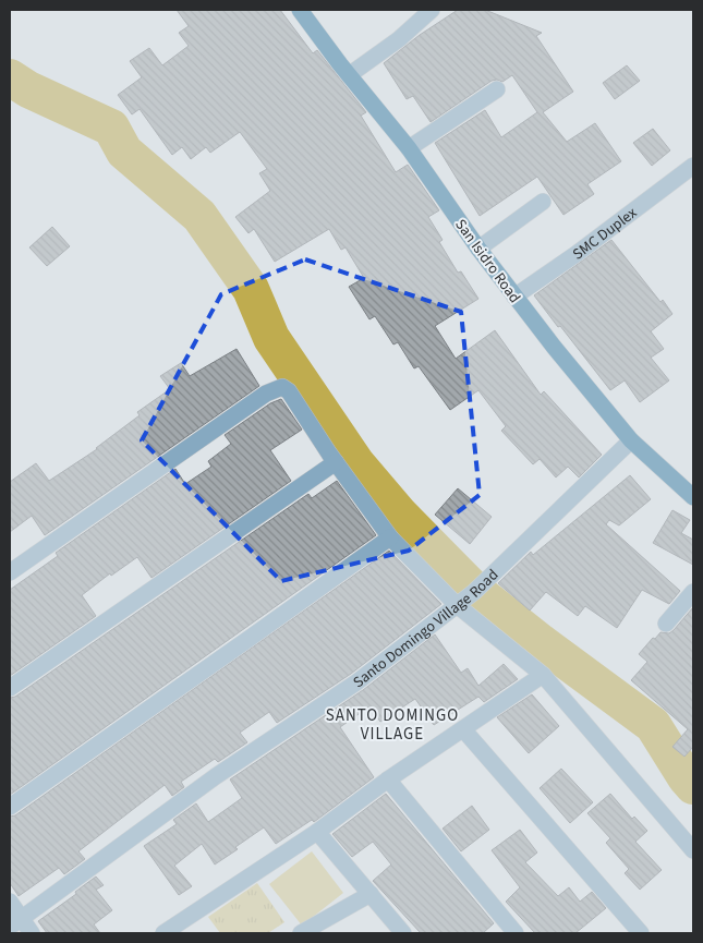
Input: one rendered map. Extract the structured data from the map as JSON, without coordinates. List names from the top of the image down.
{
  "streets": {
    "main road": ["San Isidro Road"],
    "street": ["SMC Duplex", "Santo Domingo Village Road"]
  },
  "crossings": [
    ["SMC Duplex", "San Isidro Road"],
    ["San Isidro Road", "Santo Domingo Village Road"]
  ],
  "districts": ["SANTO DOMINGO VILLAGE"]
}
